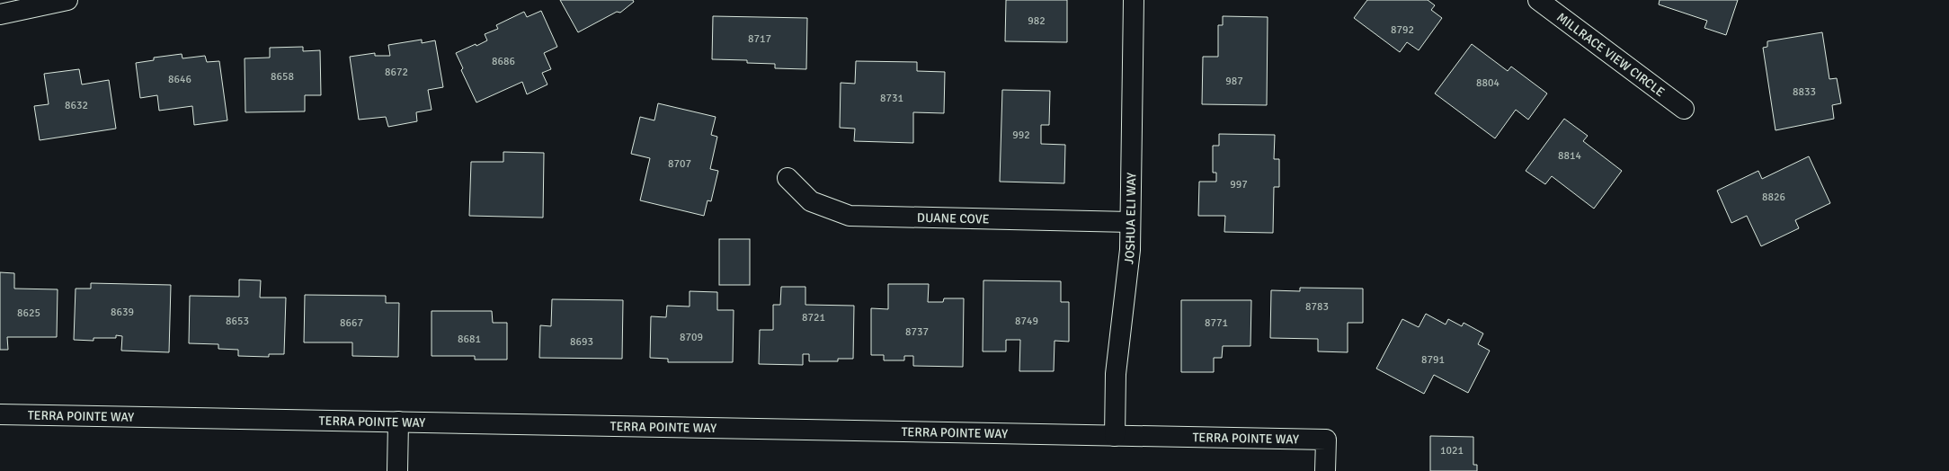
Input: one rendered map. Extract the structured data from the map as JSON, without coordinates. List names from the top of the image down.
{
  "streets": {
    "street": [
      "MILLRACE VIEW CIRCLE",
      "DUANE COVE",
      "JOSHUA ELI WAY",
      "TERRA POINTE WAY"
    ]
  },
  "crossings": [
    ["DUANE COVE", "JOSHUA ELI WAY"],
    ["JOSHUA ELI WAY", "TERRA POINTE WAY"]
  ],
  "house_numbers": [
    "982",
    "8792",
    "8717",
    "8686",
    "8672",
    "8658",
    "8646",
    "987",
    "8804",
    "8833",
    "8731",
    "8632",
    "992",
    "8814",
    "8707",
    "997",
    "8826",
    "8783",
    "8639",
    "8625",
    "8721",
    "8653",
    "8749",
    "8667",
    "8771",
    "8737",
    "8709",
    "8681",
    "8693",
    "8791",
    "1021"
  ]
}
